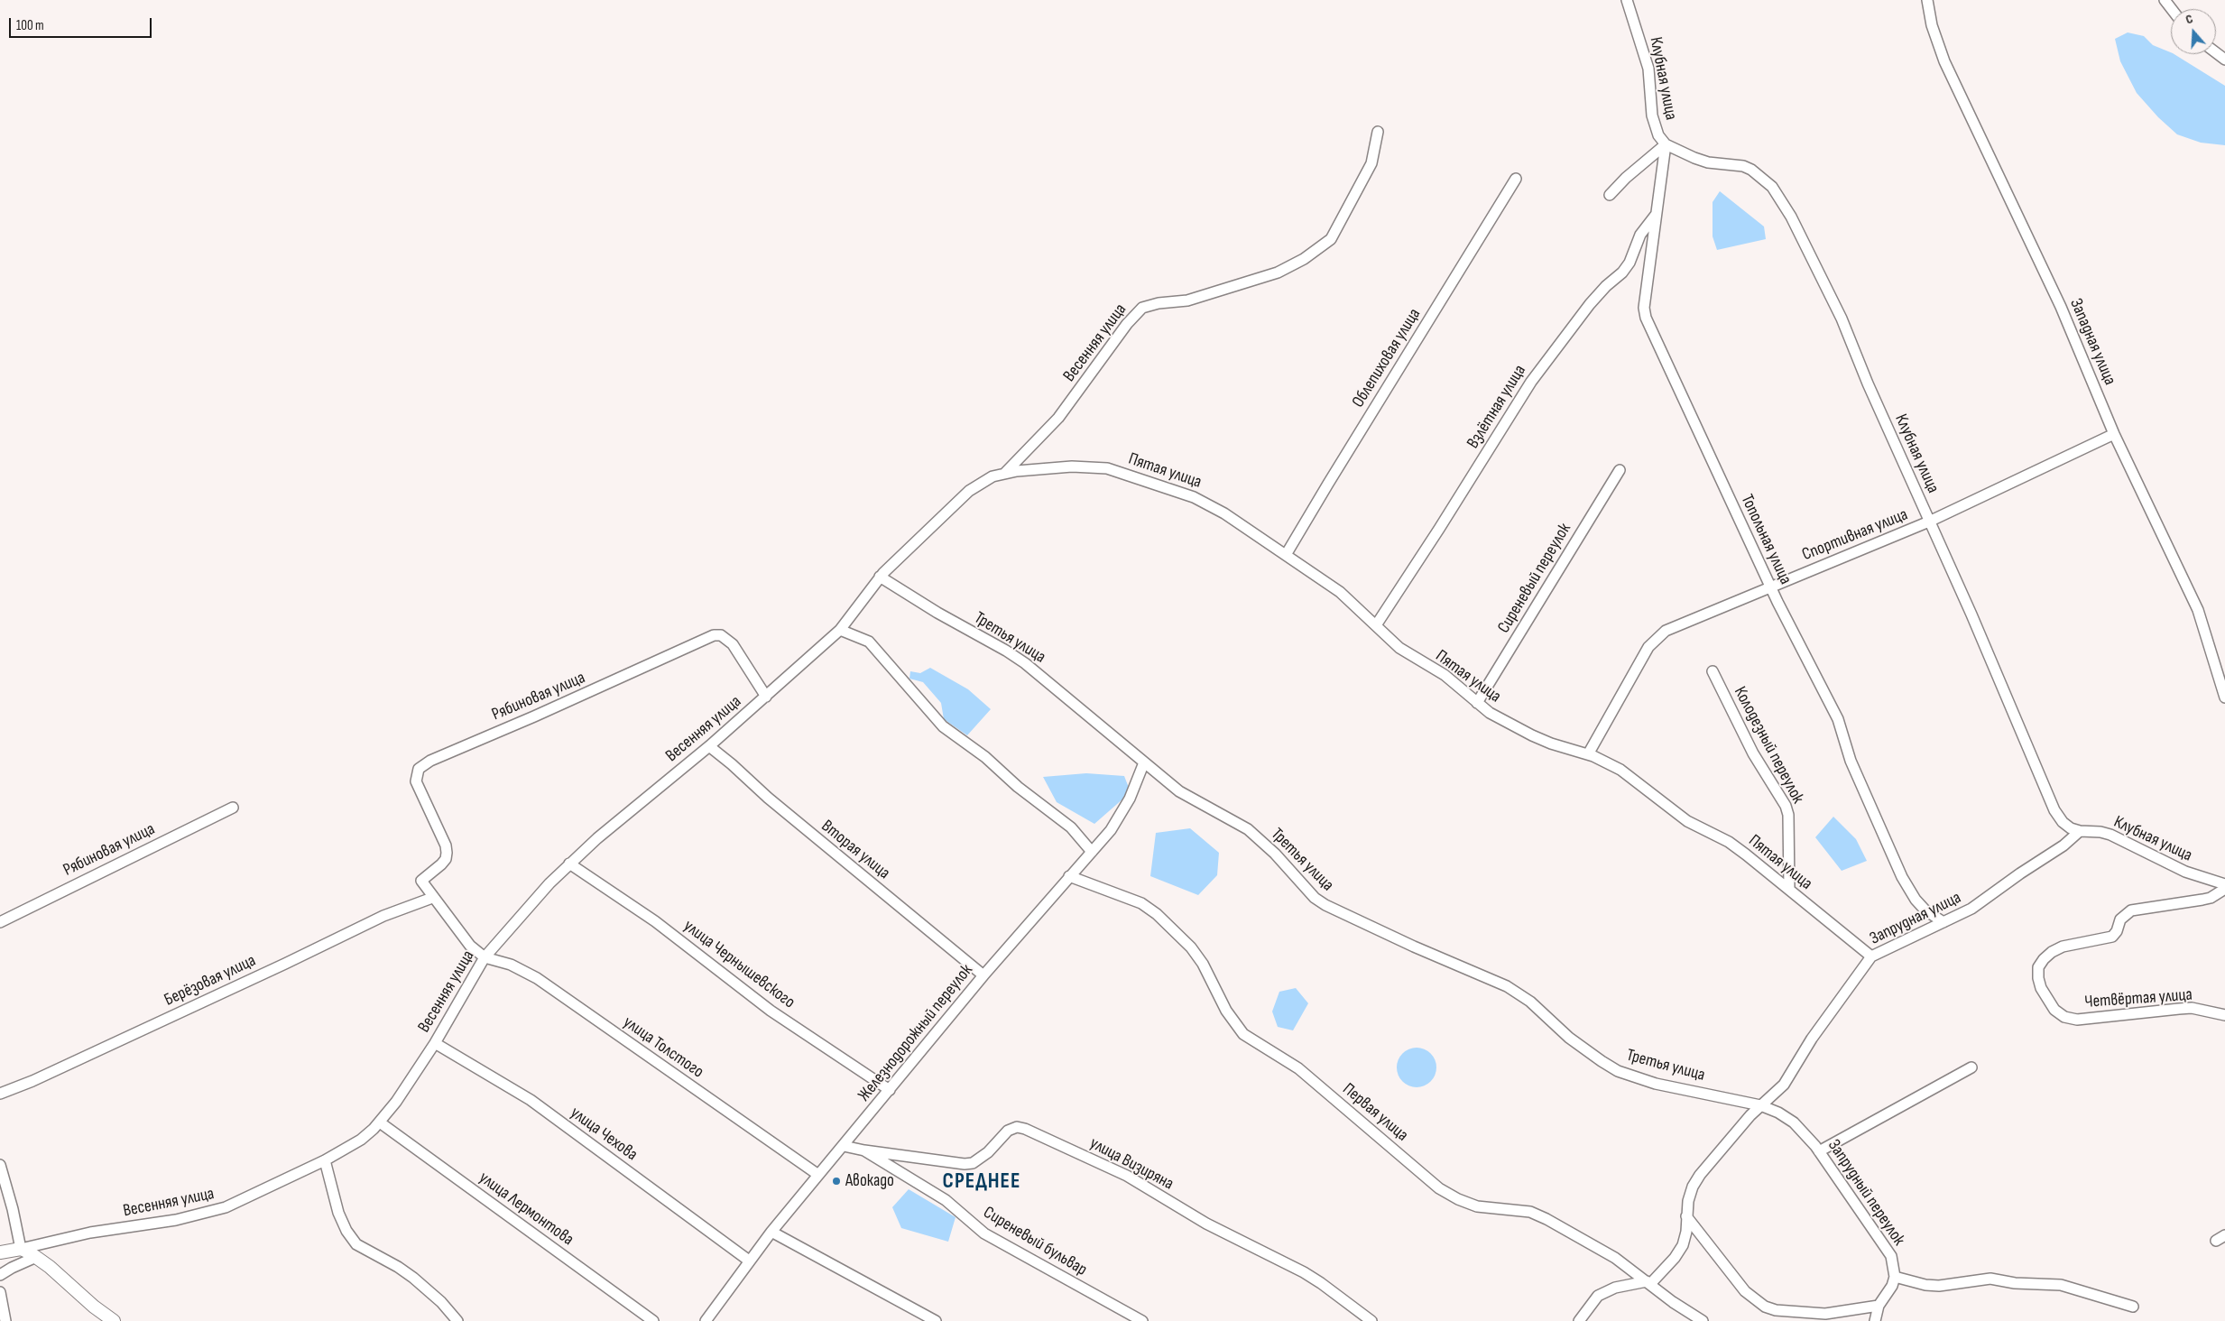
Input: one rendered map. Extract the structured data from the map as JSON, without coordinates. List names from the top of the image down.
{
  "streets": {
    "street": [
      "Клубная улица",
      "Западная улица",
      "Весенняя улица",
      "Облепиховая улица",
      "Взлётная улица",
      "Пятая улица",
      "Спортивная улица",
      "Топольная улица",
      "Сиреневый переулок",
      "Третья улица",
      "Рябиновая улица",
      "Колодезный переулок",
      "Вторая улица",
      "Запрудная улица",
      "улица Чернышевского",
      "Берёзовая улица",
      "Четвёртая улица",
      "Железнодорожный переулок",
      "улица Толстого",
      "Первая улица",
      "улица Чехова",
      "улица Визиряна",
      "Запрудный переулок",
      "улица Лермонтова",
      "Сиреневый бульвар"
    ]
  },
  "crossings": [
    ["Клубная улица", "Спортивная улица"],
    ["Клубная улица", "Топольная улица"],
    ["Клубная улица", "Запрудная улица"],
    ["Западная улица", "Спортивная улица"],
    ["Весенняя улица", "Пятая улица"],
    ["Весенняя улица", "Третья улица"],
    ["Весенняя улица", "Рябиновая улица"],
    ["Весенняя улица", "Вторая улица"],
    ["Весенняя улица", "улица Чернышевского"],
    ["Весенняя улица", "улица Толстого"],
    ["Весенняя улица", "улица Чехова"],
    ["Весенняя улица", "улица Лермонтова"],
    ["Облепиховая улица", "Пятая улица"],
    ["Взлётная улица", "Пятая улица"],
    ["Взлётная улица", "Топольная улица"],
    ["Пятая улица", "Спортивная улица"],
    ["Пятая улица", "Сиреневый переулок"],
    ["Пятая улица", "Колодезный переулок"],
    ["Пятая улица", "Запрудная улица"],
    ["Спортивная улица", "Топольная улица"],
    ["Топольная улица", "Запрудная улица"],
    ["Третья улица", "Запрудная улица"],
    ["Третья улица", "Железнодорожный переулок"],
    ["Третья улица", "Запрудный переулок"],
    ["Рябиновая улица", "Берёзовая улица"],
    ["Вторая улица", "Железнодорожный переулок"],
    ["Запрудная улица", "Первая улица"],
    ["Запрудная улица", "Запрудный переулок"],
    ["улица Чернышевского", "Железнодорожный переулок"],
    ["Железнодорожный переулок", "улица Толстого"],
    ["Железнодорожный переулок", "Первая улица"],
    ["Железнодорожный переулок", "улица Чехова"],
    ["Железнодорожный переулок", "Сиреневый бульвар"],
    ["улица Визиряна", "Сиреневый бульвар"]
  ],
  "districts": ["СРЕДНЕЕ"],
  "places": ["Авокадо"],
  "scale_bar": "100 m",
  "north": "top"
}
